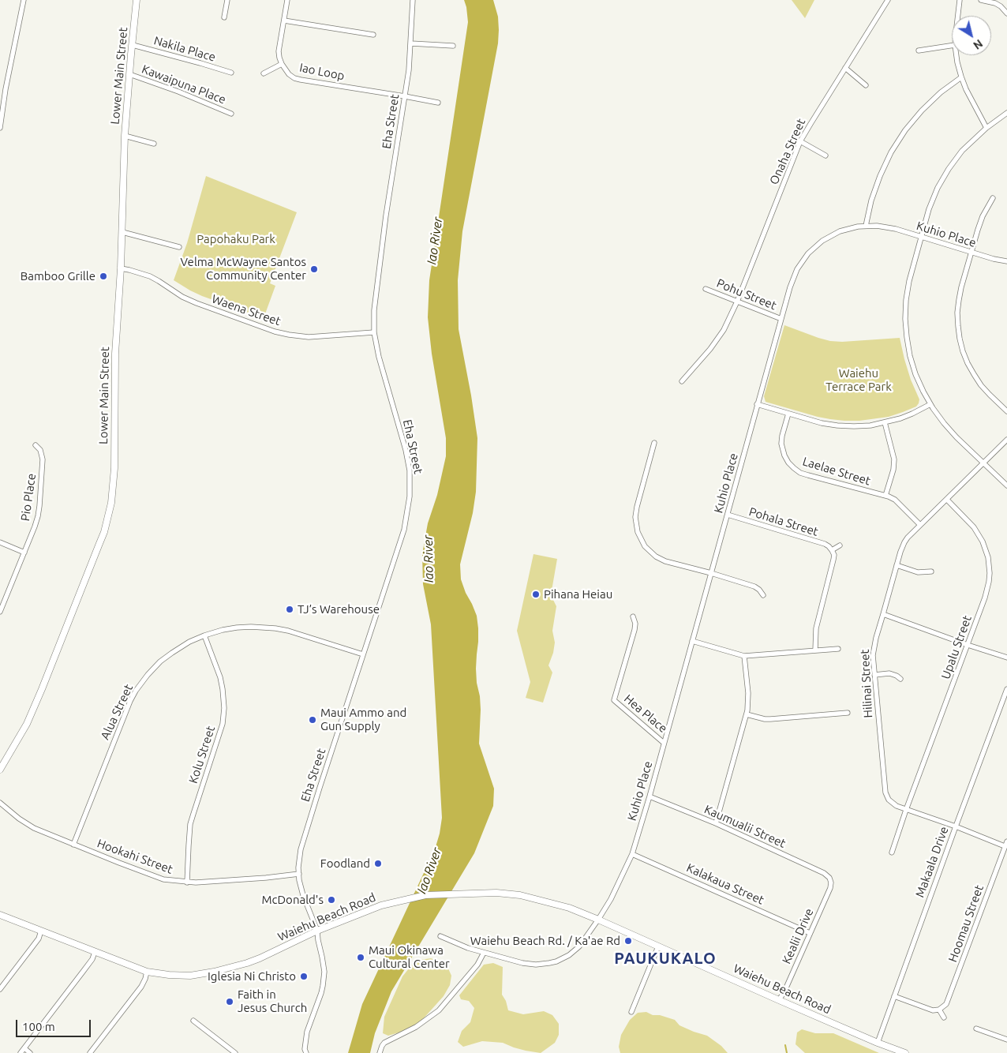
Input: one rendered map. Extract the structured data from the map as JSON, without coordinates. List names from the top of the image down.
{
  "streets": {
    "street": [
      "Nakila Place",
      "Iao Loop",
      "Lower Main Street",
      "Kawaipuna Place",
      "Eha Street",
      "Onaha Street",
      "Kuhio Place",
      "Pohu Street",
      "Waena Street",
      "Laelae Street",
      "Pio Place",
      "Pohala Street",
      "Upalu Street",
      "Hilinai Street",
      "Alua Street",
      "Hea Place",
      "Kolu Street",
      "Kaumualii Street",
      "Hookahi Street",
      "Makaala Drive",
      "Kalakaua Street",
      "Waiehu Beach Road",
      "Hoomau Street",
      "Kealii Drive"
    ]
  },
  "crossings": [
    ["Nakila Place", "Lower Main Street"],
    ["Iao Loop", "Eha Street"],
    ["Lower Main Street", "Kawaipuna Place"],
    ["Lower Main Street", "Waena Street"],
    ["Eha Street", "Waena Street"],
    ["Eha Street", "Alua Street"],
    ["Eha Street", "Hookahi Street"],
    ["Eha Street", "Waiehu Beach Road"],
    ["Onaha Street", "Pohu Street"],
    ["Kuhio Place", "Pohu Street"],
    ["Kuhio Place", "Pohala Street"],
    ["Kuhio Place", "Hea Place"],
    ["Kuhio Place", "Kaumualii Street"],
    ["Kuhio Place", "Kalakaua Street"],
    ["Kuhio Place", "Waiehu Beach Road"],
    ["Laelae Street", "Hilinai Street"],
    ["Upalu Street", "Hilinai Street"],
    ["Hilinai Street", "Makaala Drive"],
    ["Hilinai Street", "Hoomau Street"],
    ["Alua Street", "Kolu Street"],
    ["Alua Street", "Hookahi Street"],
    ["Kolu Street", "Hookahi Street"],
    ["Kaumualii Street", "Kealii Drive"],
    ["Makaala Drive", "Waiehu Beach Road"],
    ["Kalakaua Street", "Kealii Drive"],
    ["Waiehu Beach Road", "Kealii Drive"]
  ],
  "districts": ["PAUKUKALO"],
  "water": ["Iao River"],
  "parks": ["Papohaku Park", "Waiehu Terrace Park"],
  "places": [
    "Velma McWayne Santos Community Center",
    "Bamboo Grille",
    "Pihana Heiau",
    "TJ’s Warehouse",
    "Maui Ammo and Gun Supply",
    "Foodland",
    "McDonald's",
    "Waiehu Beach Rd. / Ka'ae Rd",
    "Maui Okinawa Cultural Center",
    "Iglesia Ni Christo",
    "Faith in Jesus Church"
  ],
  "scale_bar": "100 m",
  "north": "bottom right"
}
